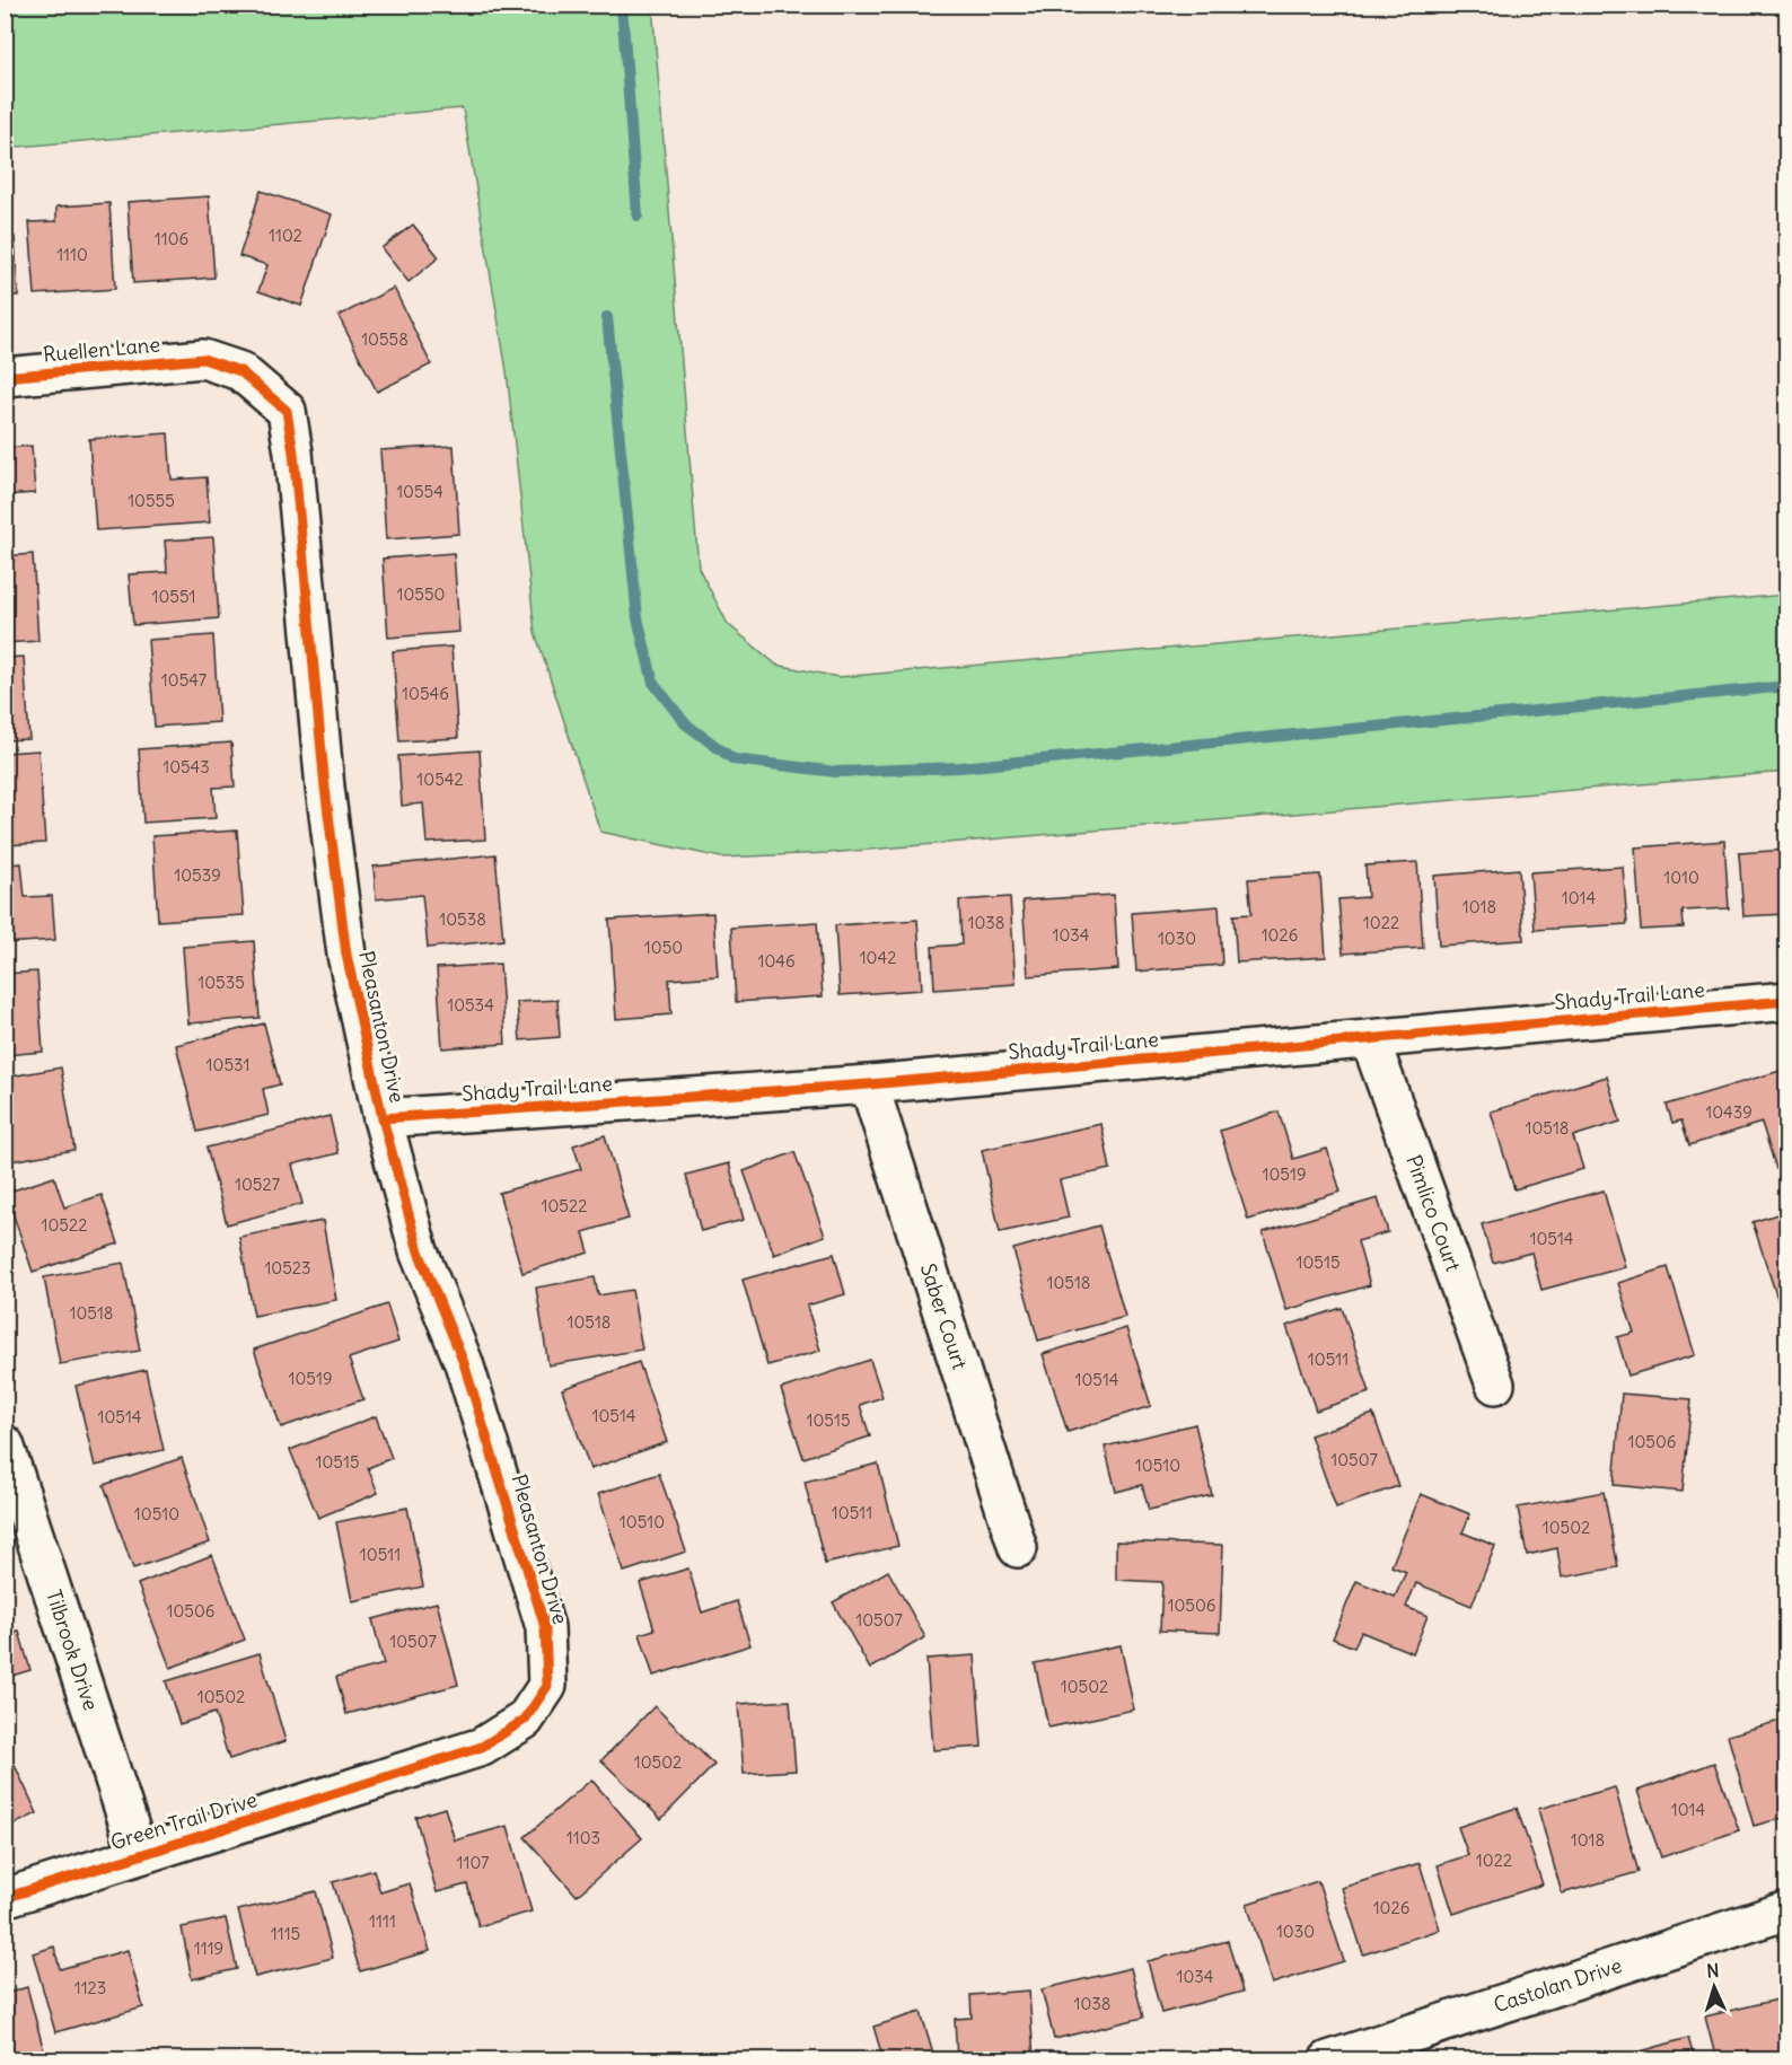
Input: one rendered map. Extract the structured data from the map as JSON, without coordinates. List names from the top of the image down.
{
  "streets": {
    "street": [
      "Ruellen Lane",
      "Shady Trail Lane",
      "Pleasanton Drive",
      "Pimlico Court",
      "Saber Court",
      "Tilbrook Drive",
      "Green Trail Drive",
      "Castolan Drive"
    ]
  },
  "crossings": [
    ["Ruellen Lane", "Pleasanton Drive"],
    ["Shady Trail Lane", "Pleasanton Drive"],
    ["Shady Trail Lane", "Pimlico Court"],
    ["Shady Trail Lane", "Saber Court"],
    ["Pleasanton Drive", "Green Trail Drive"],
    ["Tilbrook Drive", "Green Trail Drive"]
  ],
  "house_numbers": [
    "1102",
    "1106",
    "1110",
    "10558",
    "10554",
    "10555",
    "10550",
    "10551",
    "10547",
    "10546",
    "10543",
    "10542",
    "10539",
    "1010",
    "1014",
    "1018",
    "10538",
    "1038",
    "1022",
    "1034",
    "1026",
    "1030",
    "1050",
    "1042",
    "1046",
    "10535",
    "10534",
    "10531",
    "10439",
    "10518",
    "10519",
    "10527",
    "10522",
    "10522",
    "10514",
    "10515",
    "10523",
    "10518",
    "10518",
    "10518",
    "10511",
    "10519",
    "10514",
    "10514",
    "10514",
    "10515",
    "10506",
    "10507",
    "10515",
    "10510",
    "10511",
    "10510",
    "10510",
    "10502",
    "10511",
    "10506",
    "10506",
    "10507",
    "10507",
    "10502",
    "10502",
    "10502",
    "1014",
    "1103",
    "1018",
    "1022",
    "1107",
    "1026",
    "1111",
    "1030",
    "1115",
    "1119",
    "1034",
    "1123",
    "1038"
  ],
  "north": "top"
}
